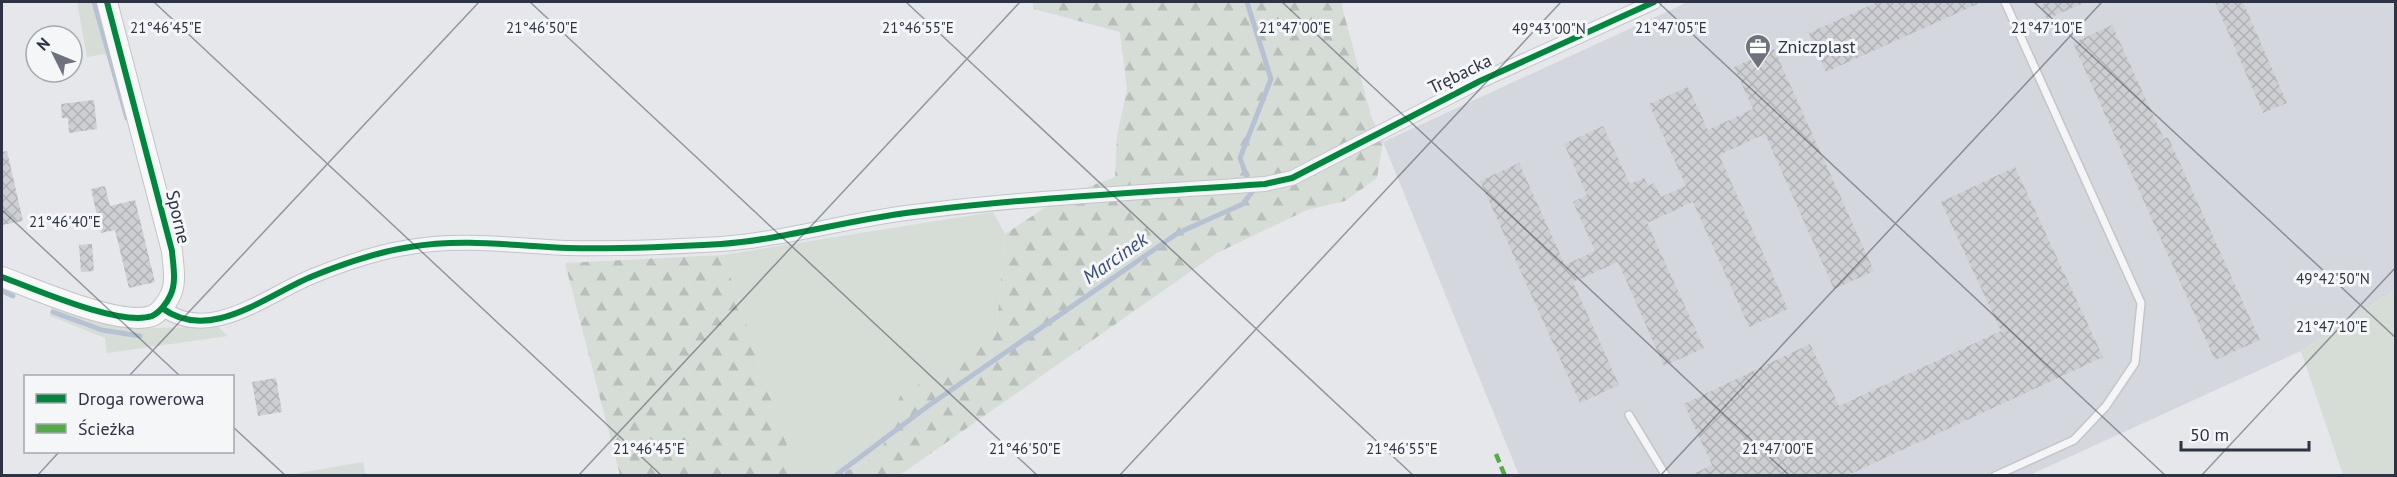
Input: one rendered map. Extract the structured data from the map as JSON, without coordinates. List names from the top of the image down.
{
  "streets": {
    "street": ["Trębacka", "Sporne"]
  },
  "crossings": [
    ["Trębacka", "Sporne"]
  ],
  "water": ["Marcinek"],
  "places": {
    "office": ["Zniczplast"]
  },
  "legend": ["Droga rowerowa", "Ścieżka"],
  "scale_bar": "50 m",
  "north": "top left",
  "coordinates": [
    "21°47'05\"E",
    "21°46'45\"E",
    "21°46'50\"E",
    "21°46'55\"E",
    "21°47'00\"E",
    "21°47'10\"E",
    "49°43'00\"N",
    "21°46'40\"E",
    "49°42'50\"N"
  ]
}
